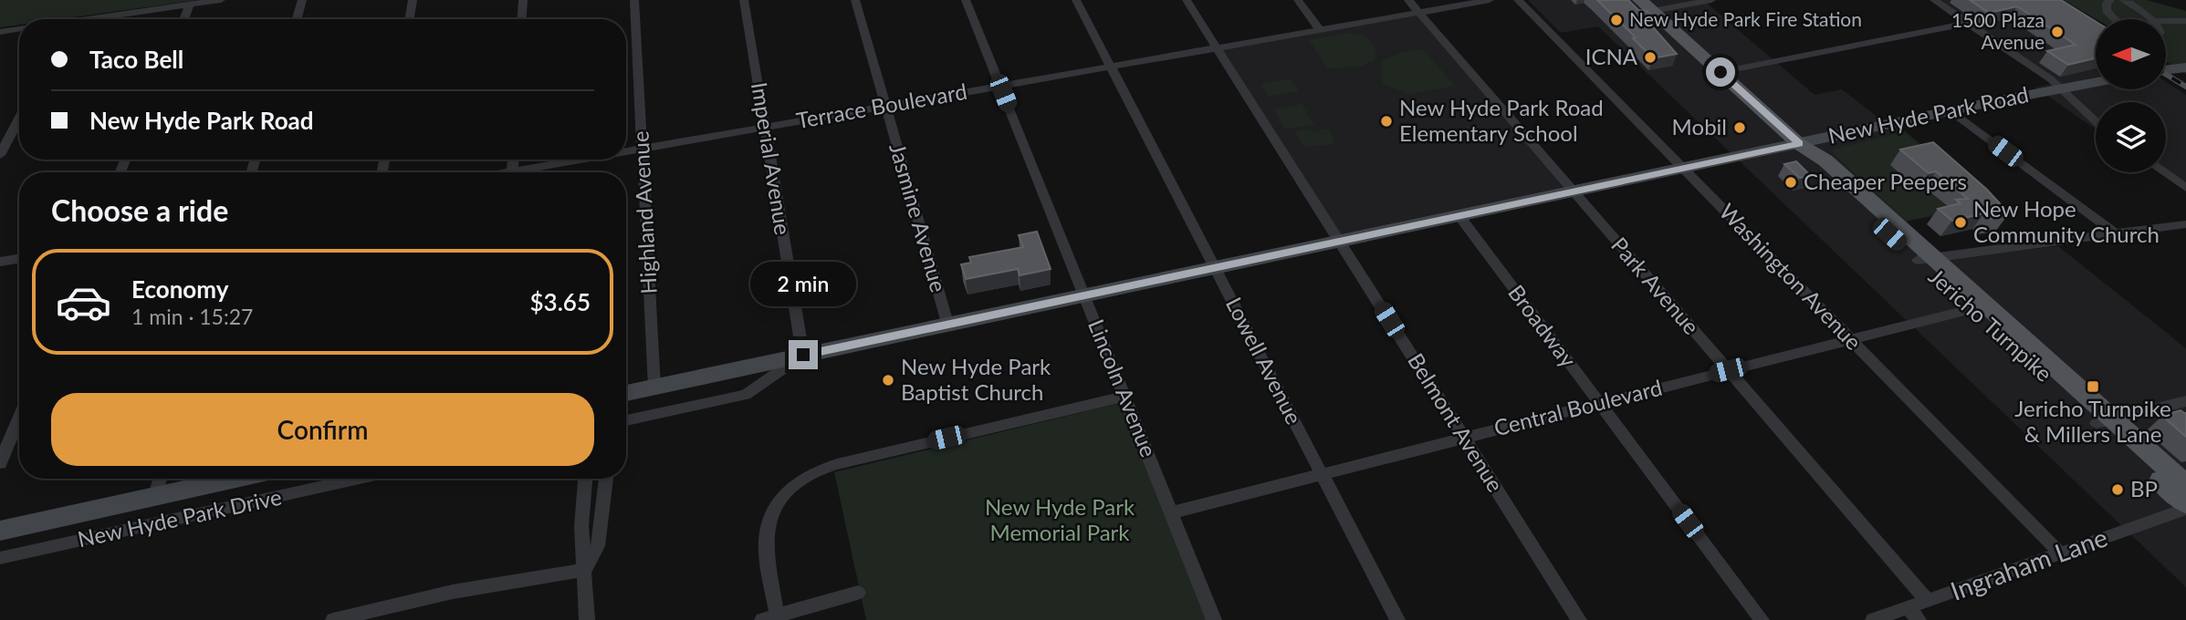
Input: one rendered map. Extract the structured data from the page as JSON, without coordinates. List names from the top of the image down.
{
  "streets": {
    "main road": ["New Hyde Park Road", "Jericho Turnpike"],
    "street": [
      "Terrace Boulevard",
      "Imperial Avenue",
      "Highland Avenue",
      "Jasmine Avenue",
      "Washington Avenue",
      "Park Avenue",
      "Broadway",
      "Lowell Avenue",
      "Lincoln Avenue",
      "Central Boulevard",
      "Belmont Avenue",
      "New Hyde Park Drive",
      "Ingraham Lane"
    ]
  },
  "crossings": [
    ["Terrace Boulevard", "Imperial Avenue"],
    ["Terrace Boulevard", "Highland Avenue"],
    ["Terrace Boulevard", "Jasmine Avenue"],
    ["Terrace Boulevard", "Park Avenue"],
    ["Terrace Boulevard", "Lowell Avenue"],
    ["Terrace Boulevard", "Lincoln Avenue"],
    ["Terrace Boulevard", "Belmont Avenue"],
    ["New Hyde Park Road", "Imperial Avenue"],
    ["New Hyde Park Road", "Highland Avenue"],
    ["New Hyde Park Road", "Jasmine Avenue"],
    ["New Hyde Park Road", "Washington Avenue"],
    ["New Hyde Park Road", "Park Avenue"],
    ["New Hyde Park Road", "Jericho Turnpike"],
    ["New Hyde Park Road", "Broadway"],
    ["New Hyde Park Road", "Lowell Avenue"],
    ["New Hyde Park Road", "Lincoln Avenue"],
    ["New Hyde Park Road", "Belmont Avenue"],
    ["Washington Avenue", "Central Boulevard"],
    ["Washington Avenue", "Ingraham Lane"],
    ["Park Avenue", "Central Boulevard"],
    ["Park Avenue", "Ingraham Lane"],
    ["Jericho Turnpike", "Central Boulevard"],
    ["Broadway", "Central Boulevard"],
    ["Lowell Avenue", "Central Boulevard"],
    ["Lincoln Avenue", "Central Boulevard"],
    ["Central Boulevard", "Belmont Avenue"]
  ],
  "parks": ["New Hyde Park Memorial Park"],
  "places": {
    "other": [
      "New Hyde Park Fire Station",
      "1500 Plaza Avenue",
      "ICNA",
      "New Hyde Park Road Elementary School",
      "Mobil",
      "Cheaper Peepers",
      "New Hope Community Church",
      "New Hyde Park Baptist Church",
      "BP"
    ],
    "transit": ["Jericho Turnpike & Millers Lane"]
  },
  "north": "left",
  "page": {
    "banner": ["Taco Bell", "New Hyde Park Road"],
    "heading": "Choose a ride",
    "list": [
      {
        "name": "Economy",
        "note": "1 min · 15:27",
        "value": "$3.65"
      }
    ],
    "bubble": "2 min",
    "buttons": "Confirm"
  }
}
